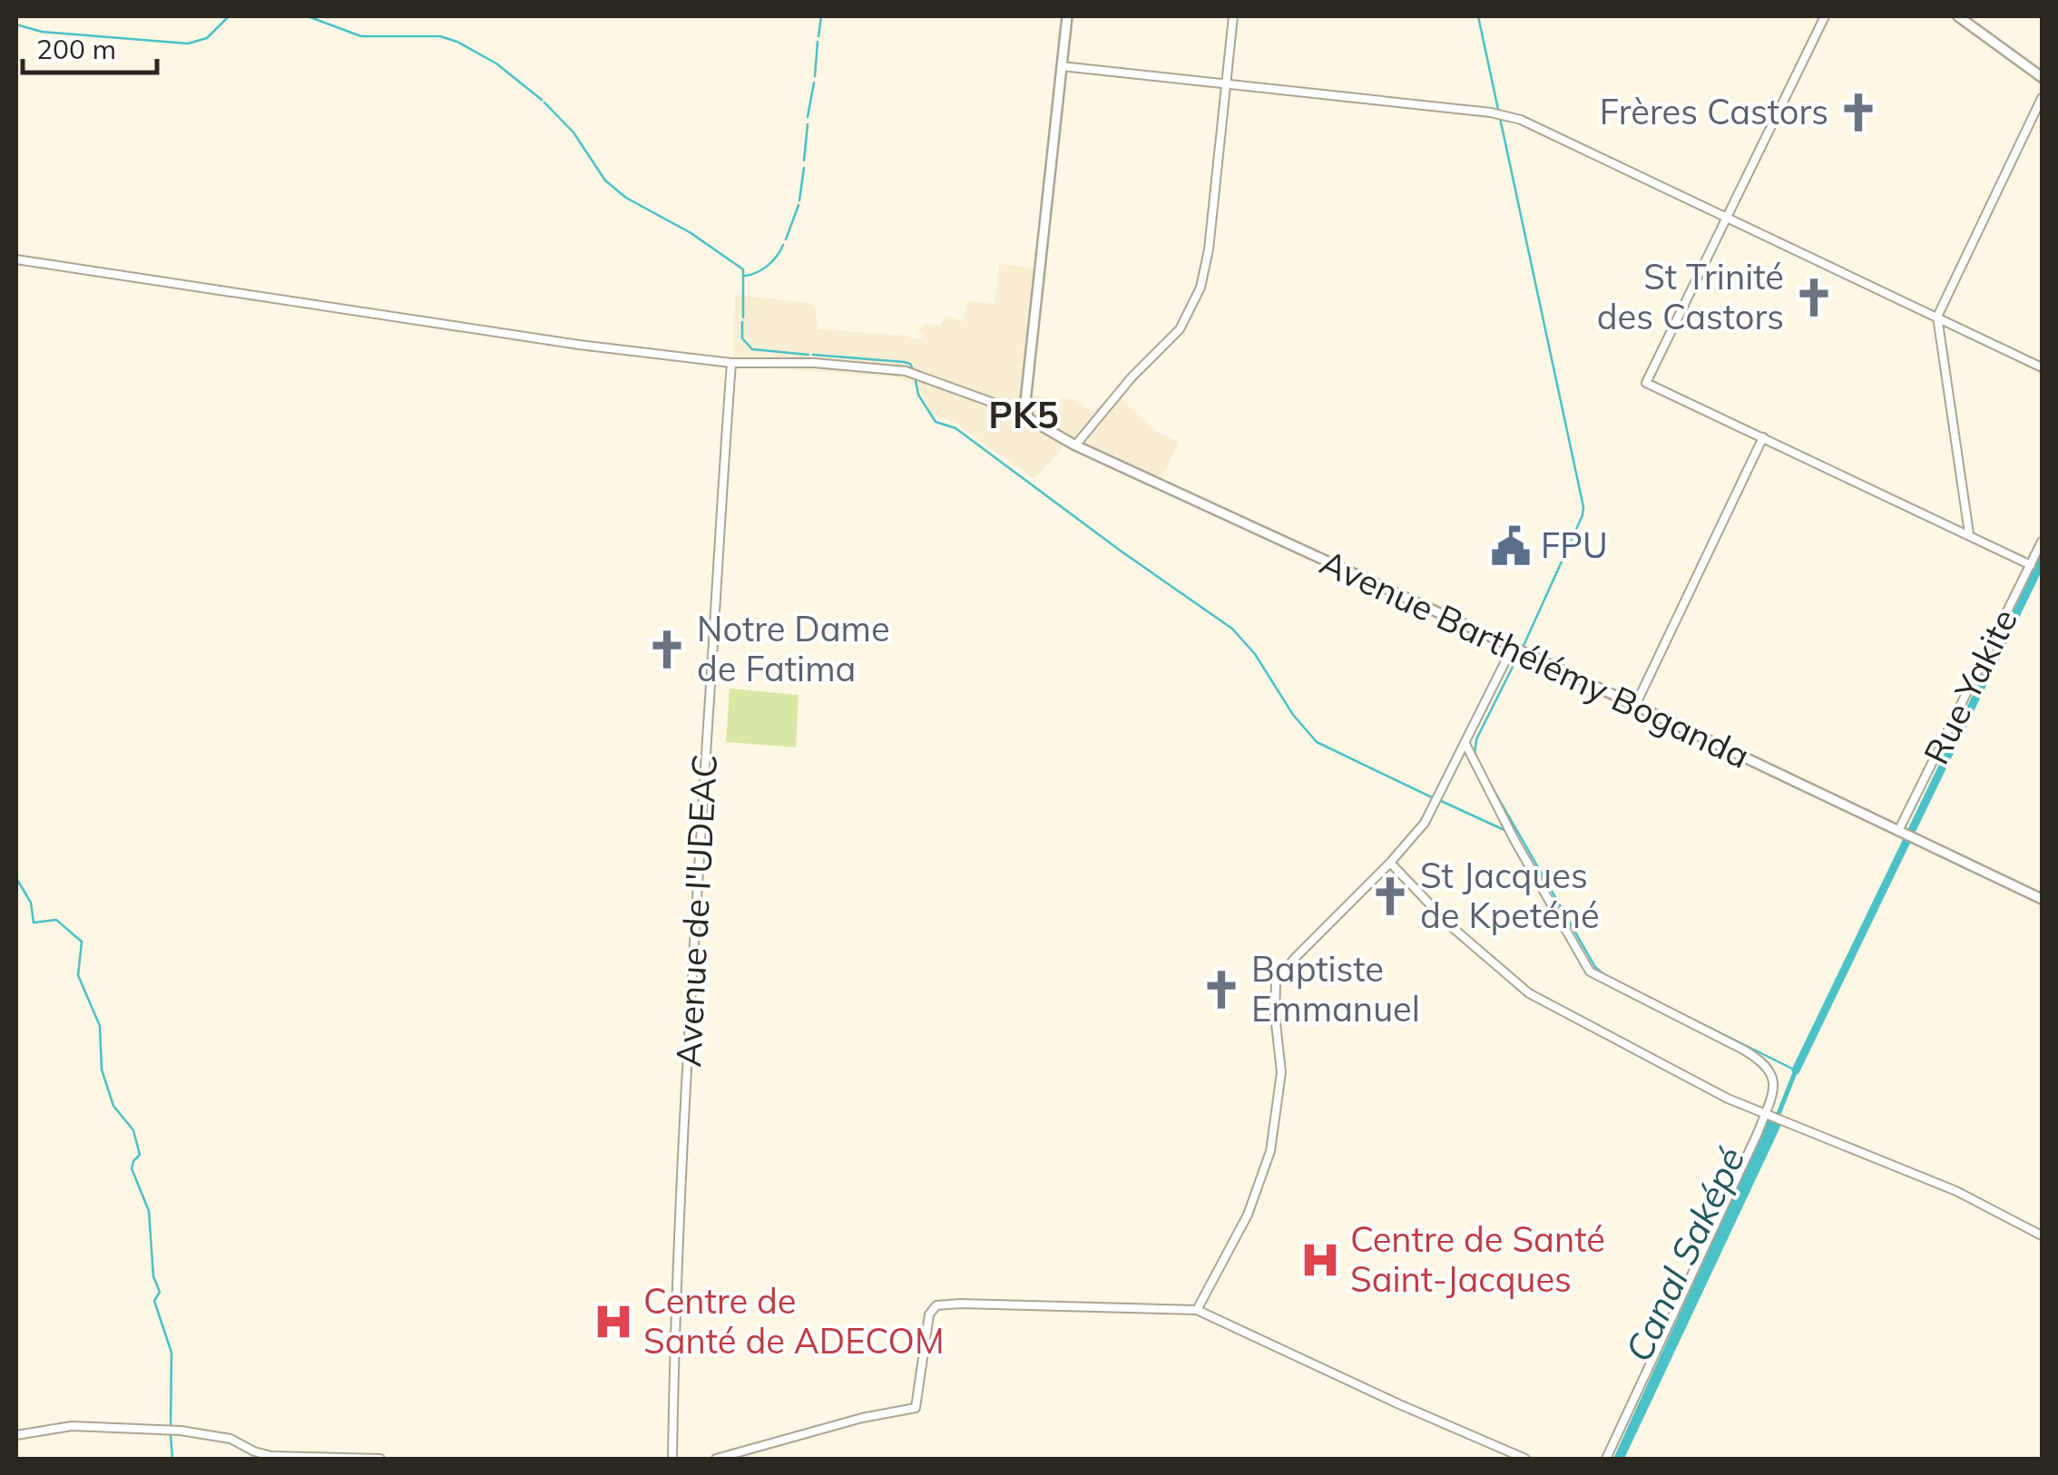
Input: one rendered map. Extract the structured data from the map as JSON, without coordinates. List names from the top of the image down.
{
  "streets": {
    "main road": ["Avenue Barthélémy Boganda"],
    "street": ["Rue Yakite", "Avenue de I'UDEAC"]
  },
  "crossings": [
    ["Avenue Barthélémy Boganda", "Rue Yakite"]
  ],
  "districts": ["PK5"],
  "water": ["Canal Saképé"],
  "places": {
    "church": [
      "Frères Castors",
      "St Trinité des Castors",
      "Notre Dame de Fatima",
      "St Jacques de Kpeténé",
      "Baptiste Emmanuel"
    ],
    "public building": ["FPU"],
    "hospital": ["Centre de Santé Saint-Jacques", "Centre de Santé de ADECOM"]
  },
  "scale_bar": "200 m"
}
